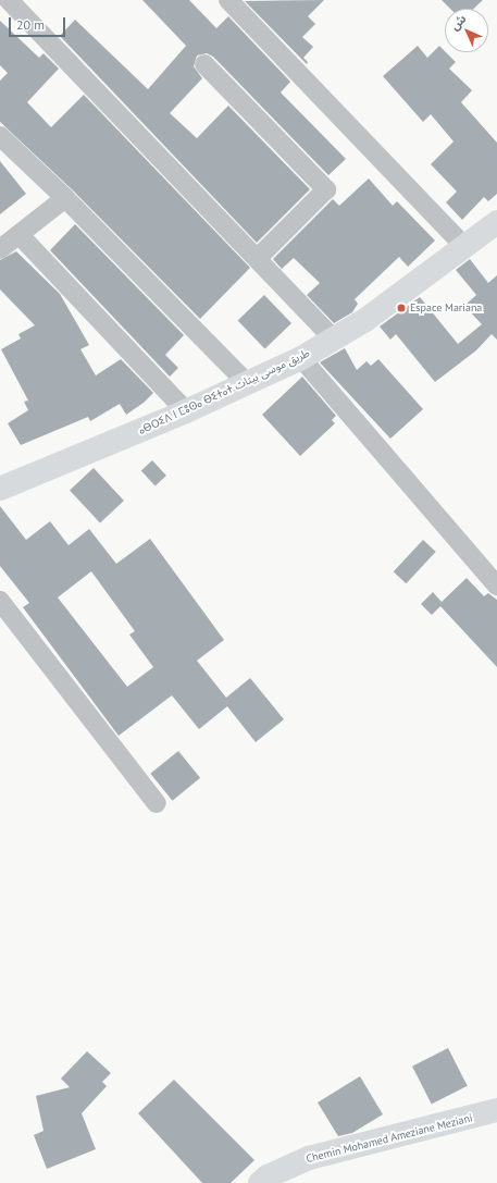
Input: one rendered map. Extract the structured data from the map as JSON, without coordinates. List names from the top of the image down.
{
  "streets": {
    "street": ["ⴰⴱⵔⵉⴷ ⵏ ⵎⵓⵙⴰ ⴱⵉⵜⴰⵜ طريق موسى بيتات", "Chemin Mohamed Ameziane Meziani"]
  },
  "places": ["Espace Mariana"],
  "scale_bar": "20 m",
  "north": "top left"
}
